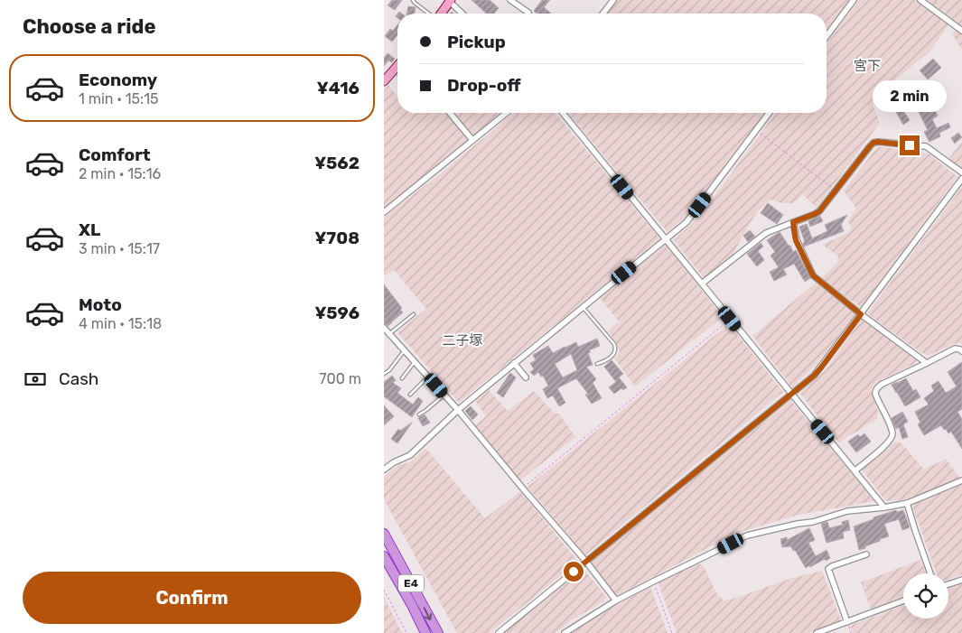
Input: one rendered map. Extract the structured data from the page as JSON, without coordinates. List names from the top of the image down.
{
  "streets": {
    "highway": ["E4"]
  },
  "districts": ["宮下", "二子塚"],
  "page": {
    "heading": "Choose a ride",
    "banner": ["Pickup", "Drop-off"],
    "list": [
      {
        "name": "Economy",
        "note": "1 min · 15:15",
        "value": "¥416"
      },
      {
        "name": "Comfort",
        "note": "2 min · 15:16",
        "value": "¥562"
      },
      {
        "name": "XL",
        "note": "3 min · 15:17",
        "value": "¥708"
      },
      {
        "name": "Moto",
        "note": "4 min · 15:18",
        "value": "¥596"
      }
    ],
    "bubble": "2 min",
    "pay": ["Cash", "700 m"],
    "buttons": "Confirm"
  }
}
